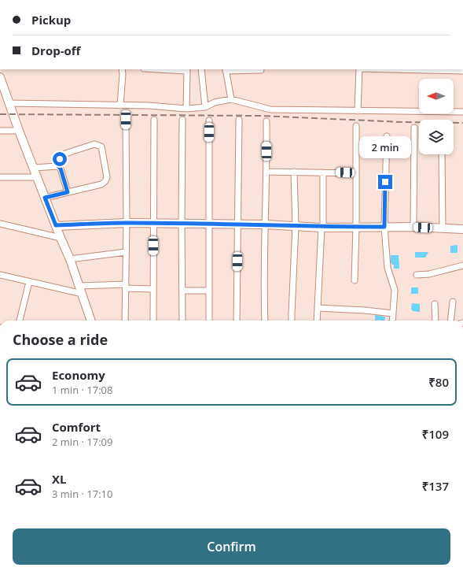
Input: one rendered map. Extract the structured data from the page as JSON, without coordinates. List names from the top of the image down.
{
  "north": "left",
  "page": {
    "banner": ["Pickup", "Drop-off"],
    "bubble": "2 min",
    "heading": "Choose a ride",
    "list": [
      {
        "name": "Economy",
        "note": "1 min · 17:08",
        "value": "₹80"
      },
      {
        "name": "Comfort",
        "note": "2 min · 17:09",
        "value": "₹109"
      },
      {
        "name": "XL",
        "note": "3 min · 17:10",
        "value": "₹137"
      }
    ],
    "buttons": "Confirm"
  }
}
